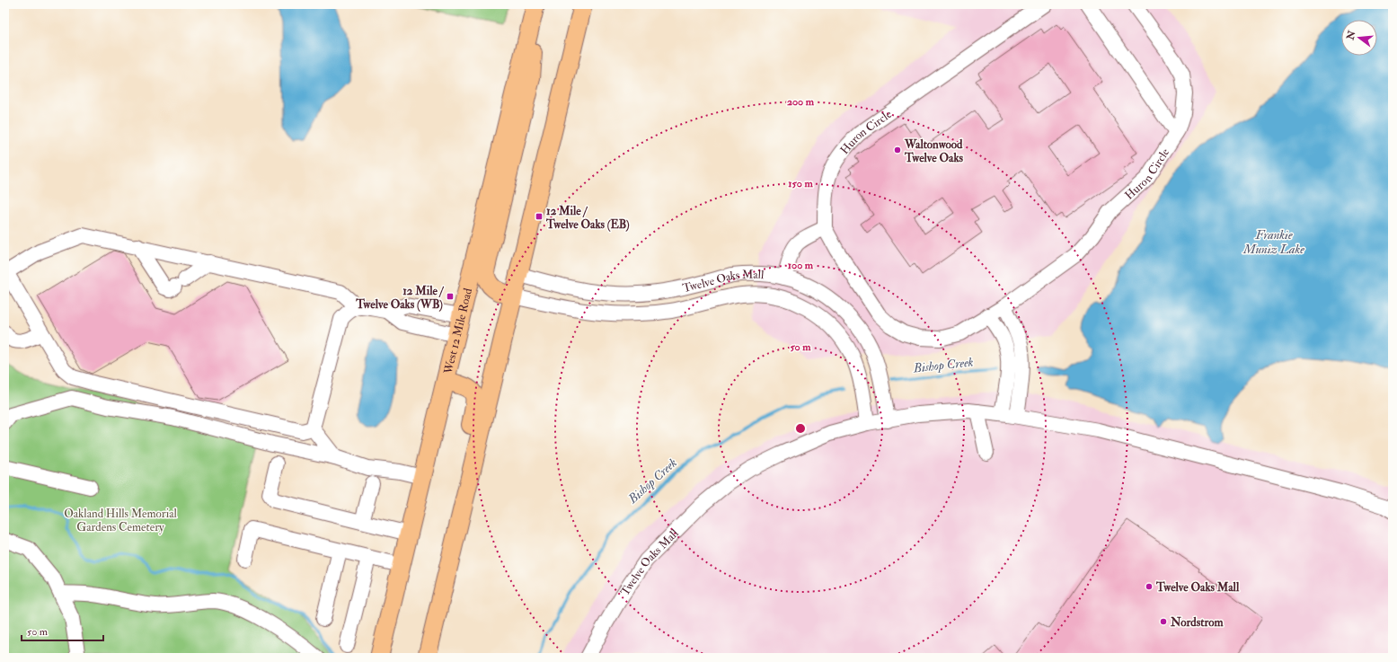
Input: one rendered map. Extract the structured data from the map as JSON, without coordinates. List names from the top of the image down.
{
  "streets": {
    "main road": ["West 12 Mile Road"],
    "street": ["Huron Circle", "Twelve Oaks Mall"]
  },
  "water": ["Frankie Muniz Lake", "Bishop Creek"],
  "parks": ["Oakland Hills Memorial Gardens Cemetery"],
  "places": {
    "other": ["Waltonwood Twelve Oaks", "Twelve Oaks Mall", "Nordstrom"],
    "transit": ["12 Mile / Twelve Oaks (EB)", "12 Mile / Twelve Oaks (WB)"]
  },
  "scale_bar": "50 m",
  "north": "left",
  "rings": [
    "200 m",
    "150 m",
    "100 m",
    "50 m"
  ]
}
